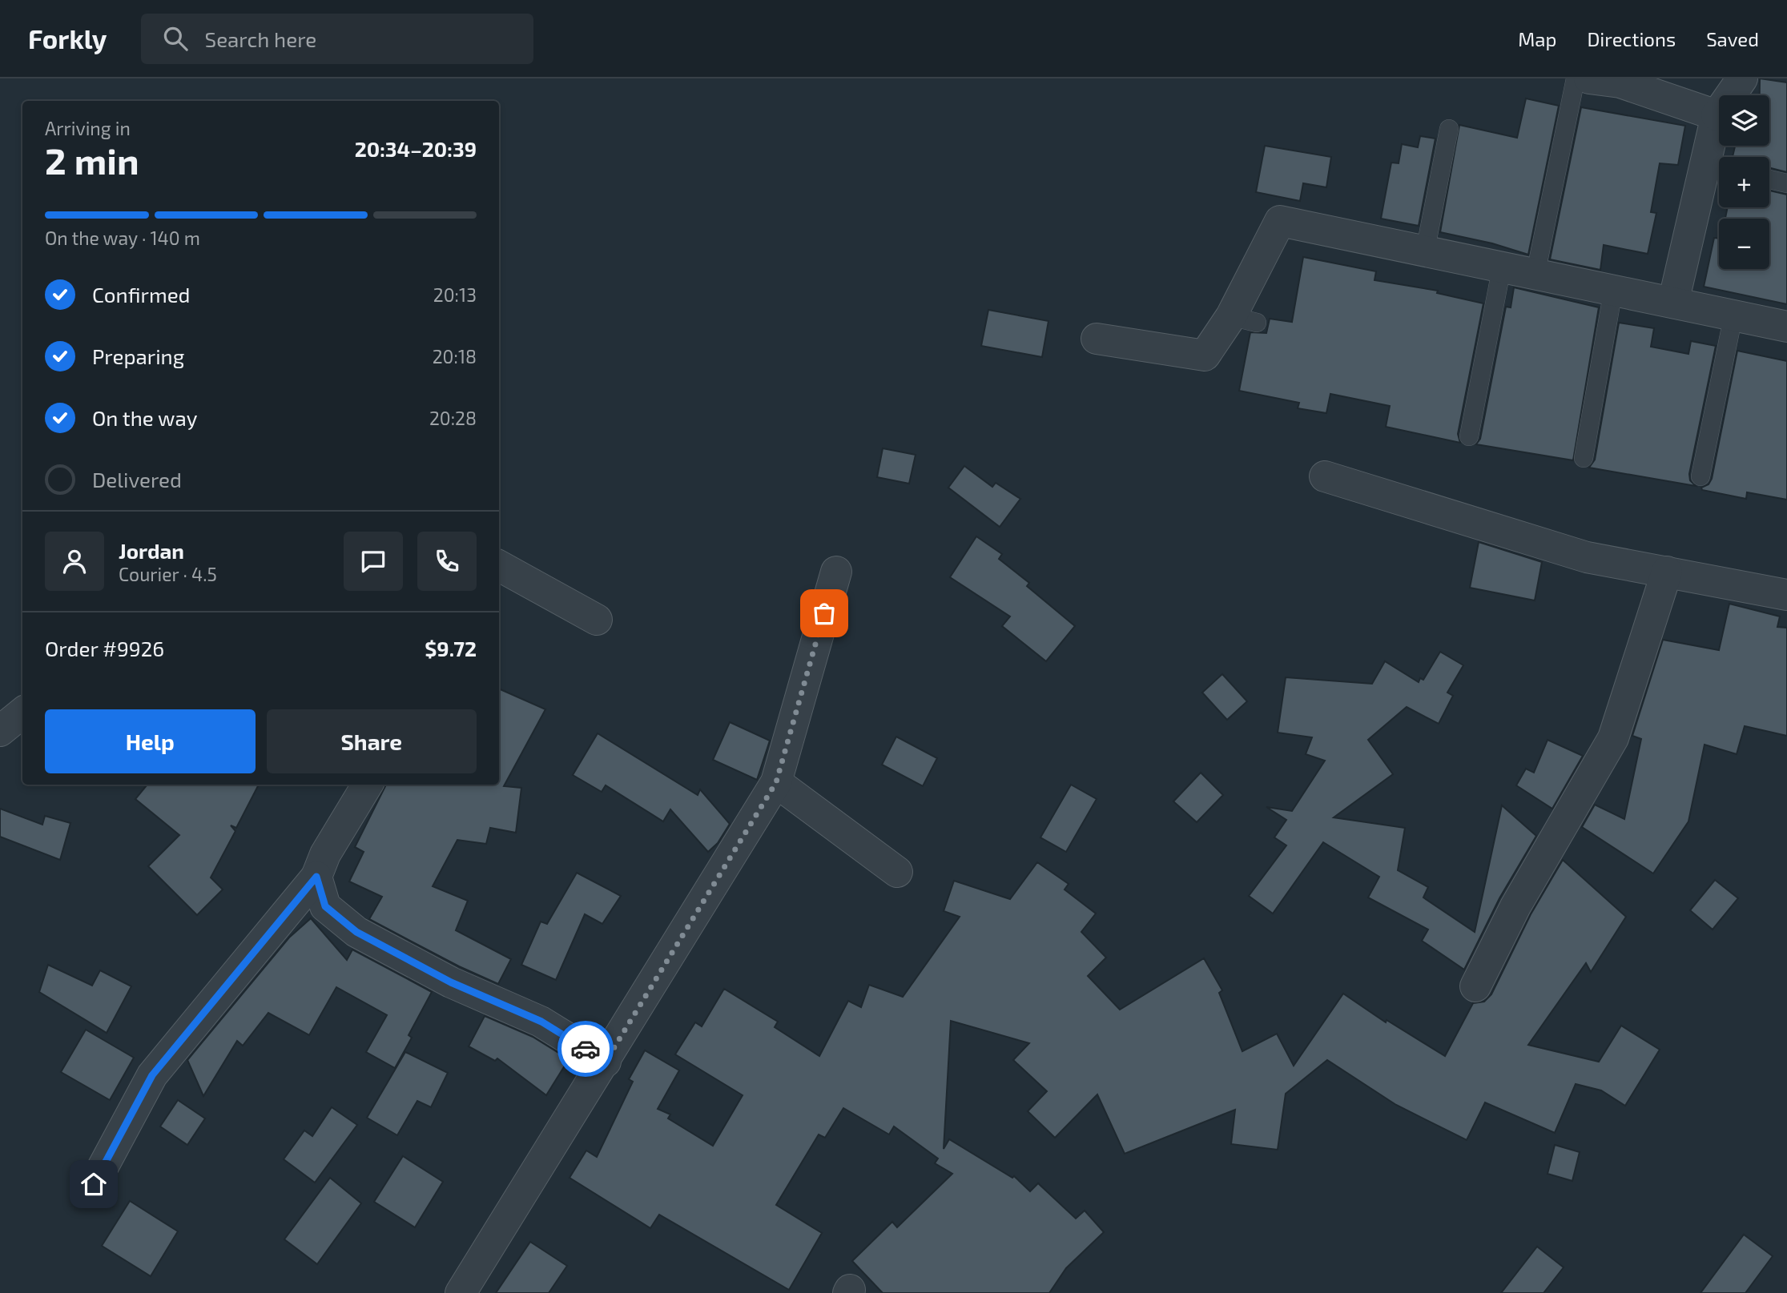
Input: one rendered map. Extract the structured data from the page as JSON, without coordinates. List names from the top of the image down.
{
  "page": {
    "header": "Forkly",
    "search": "Search here",
    "nav": ["Map", "Directions", "Saved"],
    "map_buttons": ["+", "−"],
    "heading": ["2 min", "Arriving in", "20:34–20:39"],
    "panel": [
      "Jordan",
      "Courier · 4.5",
      "Order #9926",
      "$9.72"
    ],
    "bar": "On the way · 140 m",
    "list": [
      ["Confirmed", "20:13"],
      ["Preparing", "20:18"],
      ["On the way", "20:28"],
      "Delivered"
    ],
    "buttons": ["Help", "Share"]
  }
}
